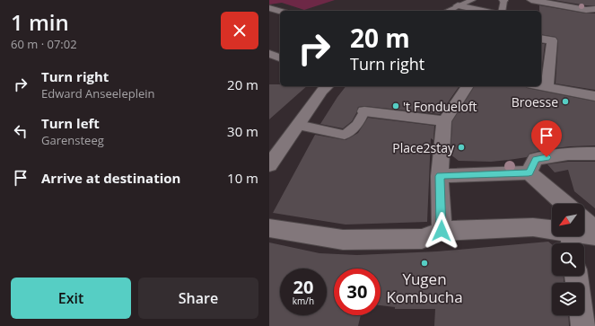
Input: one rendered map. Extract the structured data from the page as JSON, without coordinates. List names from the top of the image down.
{
  "places": [
    "Broesse",
    "'t Fondueloft",
    "Place2stay",
    "Yugen Kombucha"
  ],
  "north": "bottom left",
  "page": {
    "heading": ["1 min", "60 m · 07:02"],
    "turn": ["20 m", "Turn right"],
    "list": [
      {
        "name": "Turn right",
        "note": "Edward Anseeleplein",
        "value": "20 m"
      },
      {
        "name": "Turn left",
        "note": "Garensteeg",
        "value": "30 m"
      },
      {
        "name": "Arrive at destination",
        "value": "10 m"
      }
    ],
    "speed": "20 km/h",
    "limit": "30",
    "buttons": ["Exit", "Share"]
  }
}
